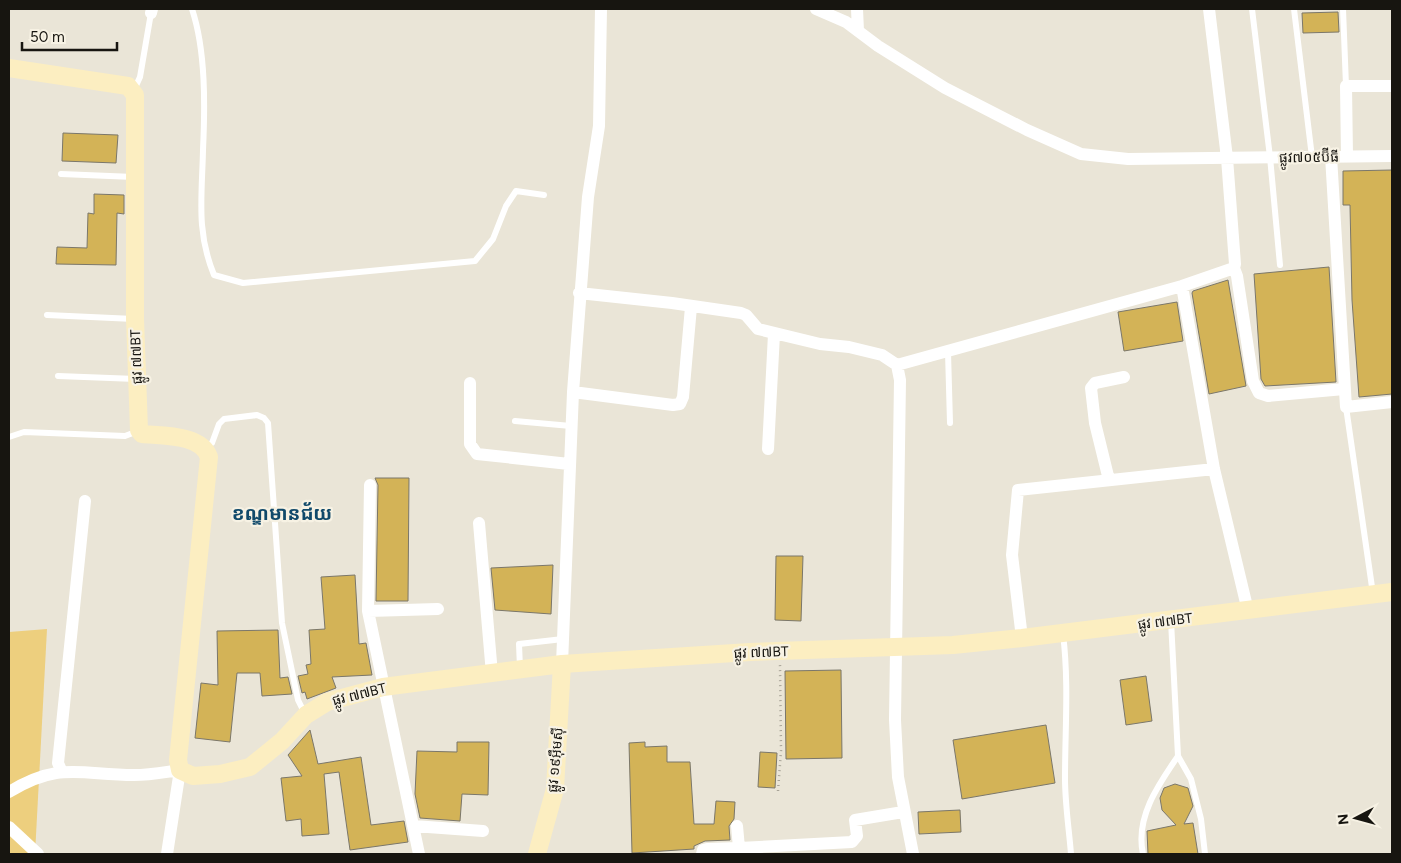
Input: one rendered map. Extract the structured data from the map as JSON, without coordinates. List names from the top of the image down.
{
  "streets": {
    "street": ["ផ្លូវ៧០៥ប៊ីធី", "ផ្លូវ ៧៧BT", "ផ្លូវ ១៩អ៊ឹមស៊ី"]
  },
  "crossings": [
    ["ផ្លូវ ៧៧BT", "ផ្លូវ ១៩អ៊ឹមស៊ី"]
  ],
  "districts": ["ខណ្ឌមានជ័យ"],
  "scale_bar": "50 m",
  "north": "left"
}
